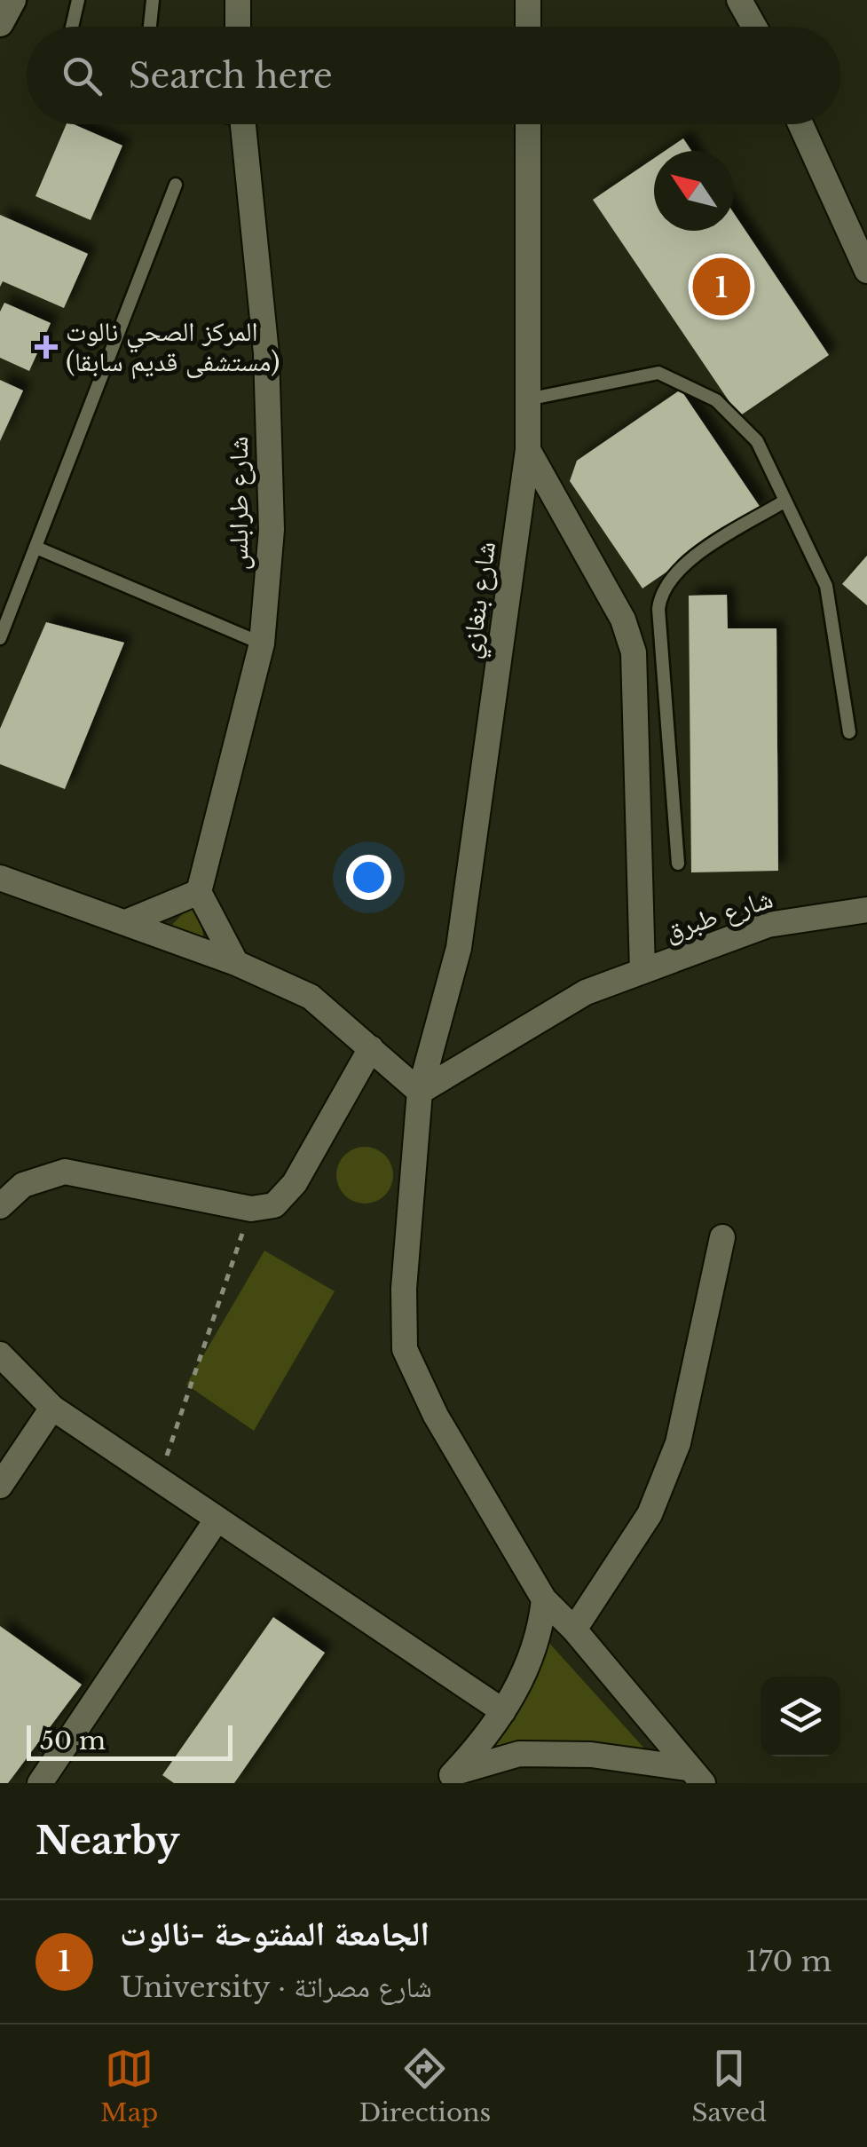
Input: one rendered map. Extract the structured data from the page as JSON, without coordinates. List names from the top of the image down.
{
  "streets": {
    "street": ["شارع طرابلس", "شارع بنغازي", "شارع طبرق"]
  },
  "crossings": [
    ["شارع بنغازي", "شارع طبرق"]
  ],
  "places": {
    "health": ["المركز الصحي نالوت (مستشفى قديم سابقا)"]
  },
  "scale_bar": "50 m",
  "north": "top left",
  "page": {
    "search": "Search here",
    "pins": "1",
    "scale": "50 m",
    "heading": "Nearby",
    "list": [
      {
        "mark": "1",
        "name": "الجامعة المفتوحة -نالوت",
        "note": "University · شارع مصراتة",
        "value": "170 m"
      }
    ],
    "nav": ["Map", "Directions", "Saved"]
  }
}
